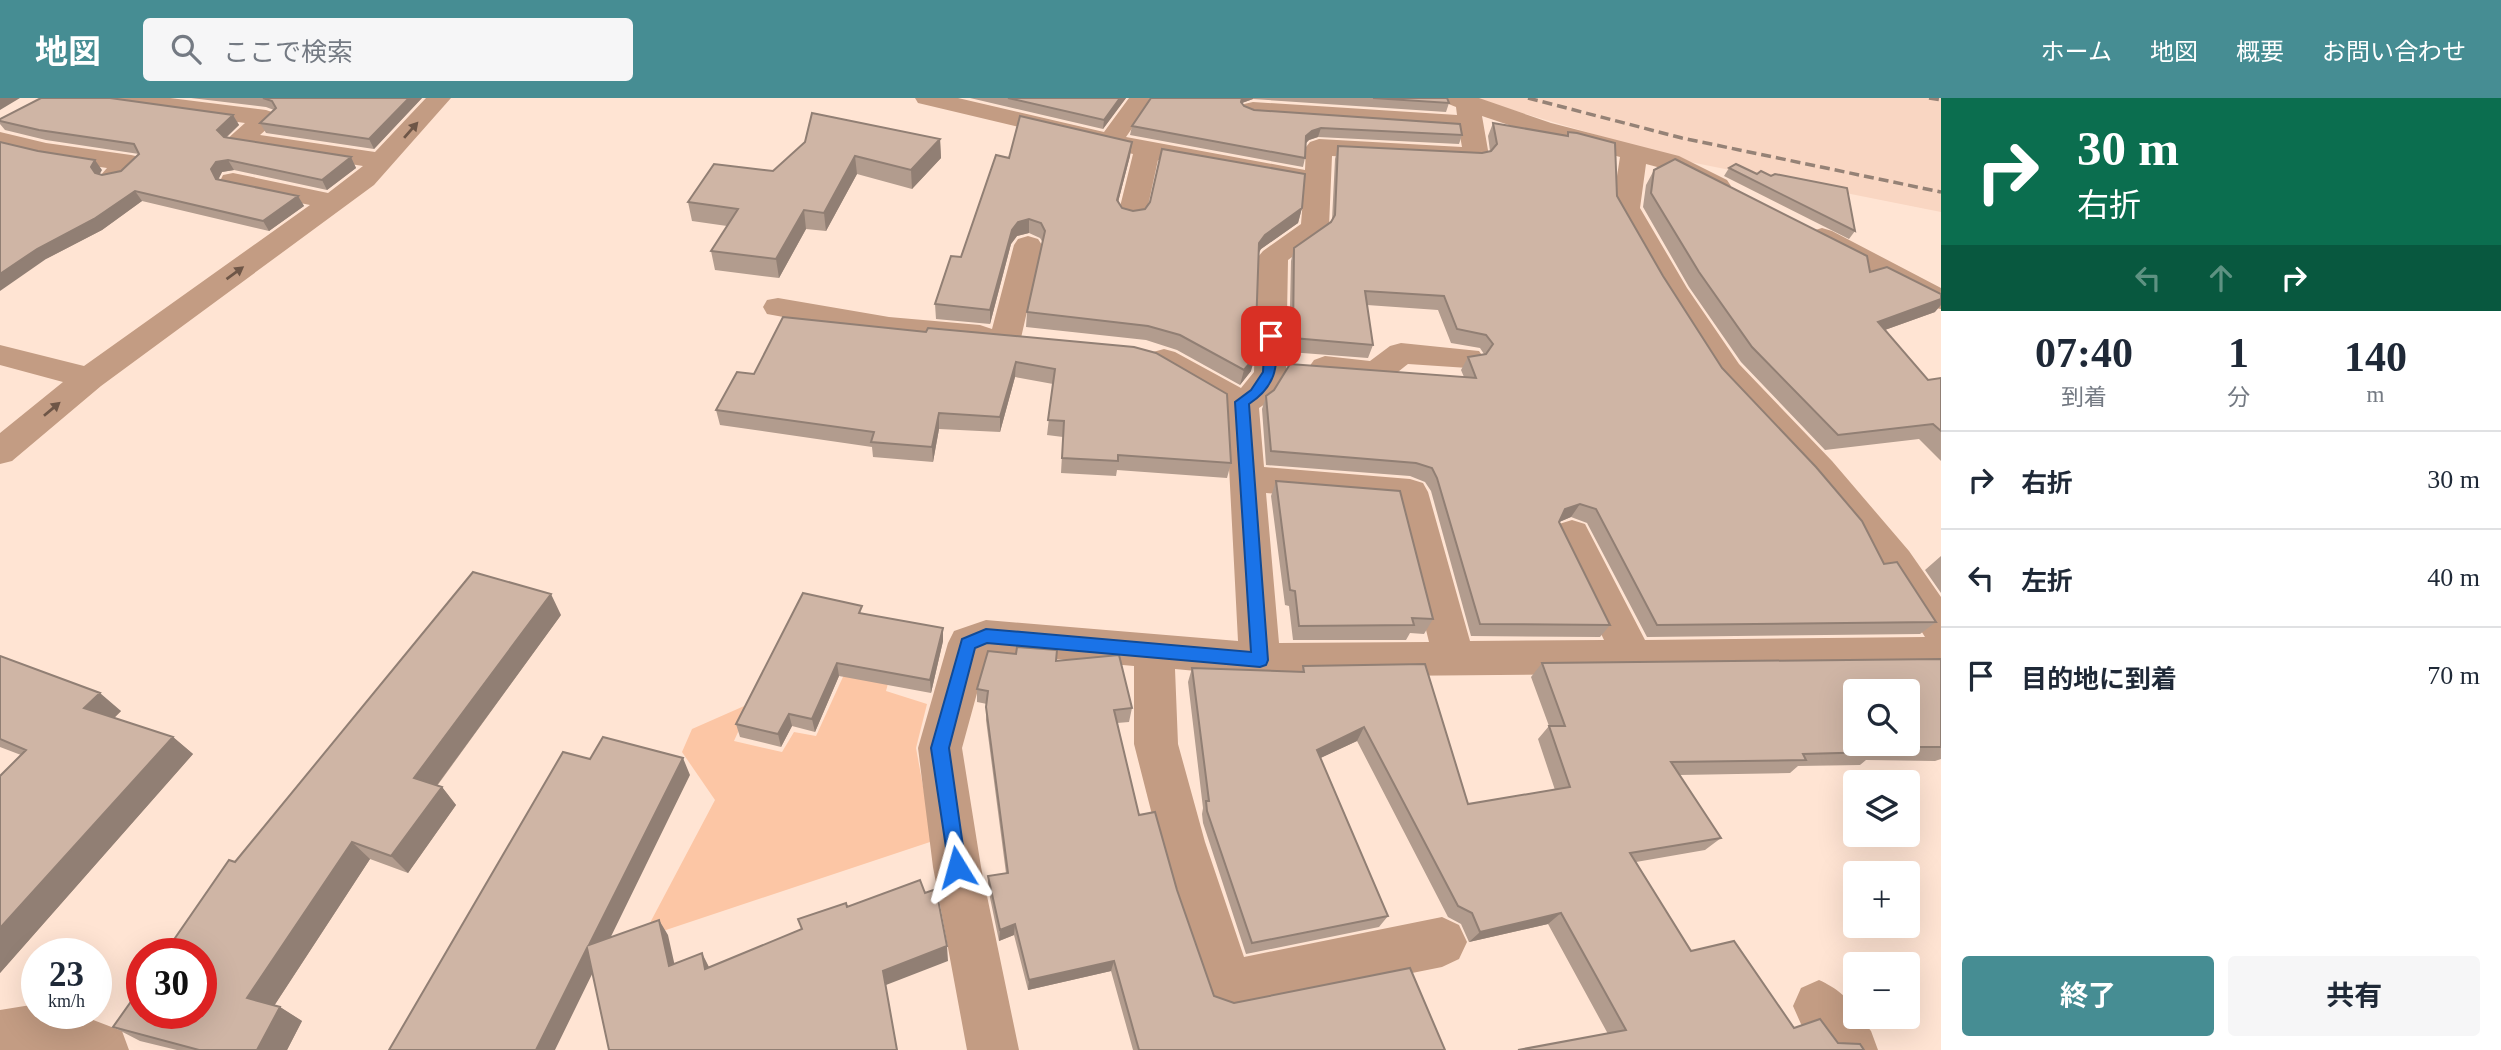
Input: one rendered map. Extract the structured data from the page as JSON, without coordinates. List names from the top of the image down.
{
  "page": {
    "header": "地図",
    "search": "ここで検索",
    "nav": [
      "ホーム",
      "地図",
      "概要",
      "お問い合わせ"
    ],
    "turn": ["30 m", "右折"],
    "eta": [
      "07:40",
      "到着",
      "1",
      "分",
      "140",
      "m"
    ],
    "list": [
      {
        "name": "右折",
        "value": "30 m"
      },
      {
        "name": "左折",
        "value": "40 m"
      },
      {
        "name": "目的地に到着",
        "value": "70 m"
      }
    ],
    "map_buttons": ["+", "−"],
    "speed": "23 km/h",
    "limit": "30",
    "buttons": ["終了", "共有"]
  }
}
